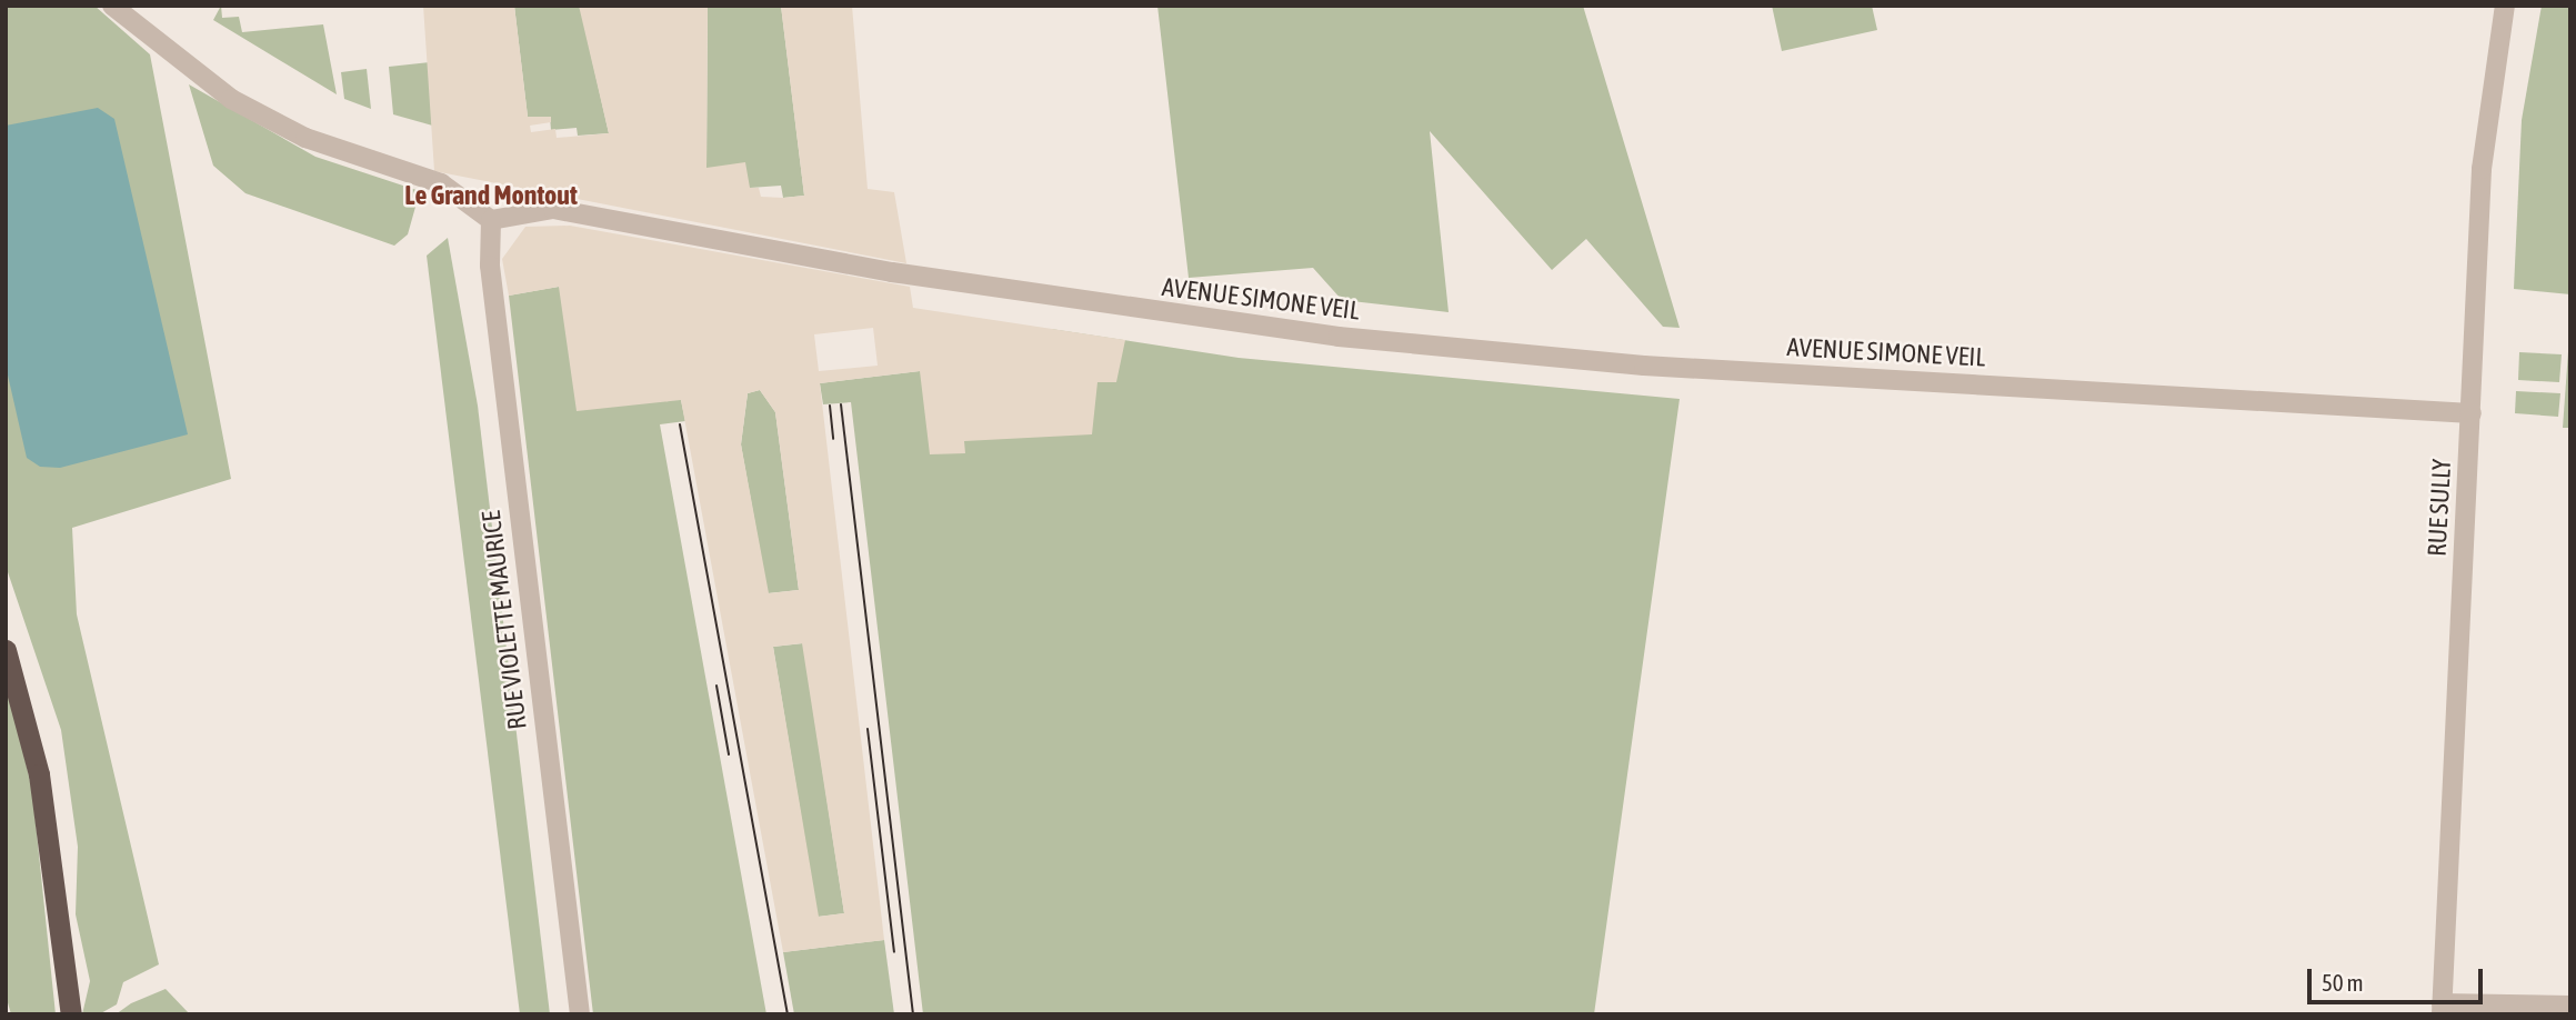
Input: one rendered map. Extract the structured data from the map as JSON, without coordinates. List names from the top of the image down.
{
  "streets": {
    "street": ["AVENUE SIMONE VEIL", "RUE SULLY", "RUE VIOLETTE MAURICE"]
  },
  "crossings": [
    ["AVENUE SIMONE VEIL", "RUE SULLY"],
    ["AVENUE SIMONE VEIL", "RUE VIOLETTE MAURICE"]
  ],
  "districts": ["Le Grand Montout"],
  "scale_bar": "50 m"
}
